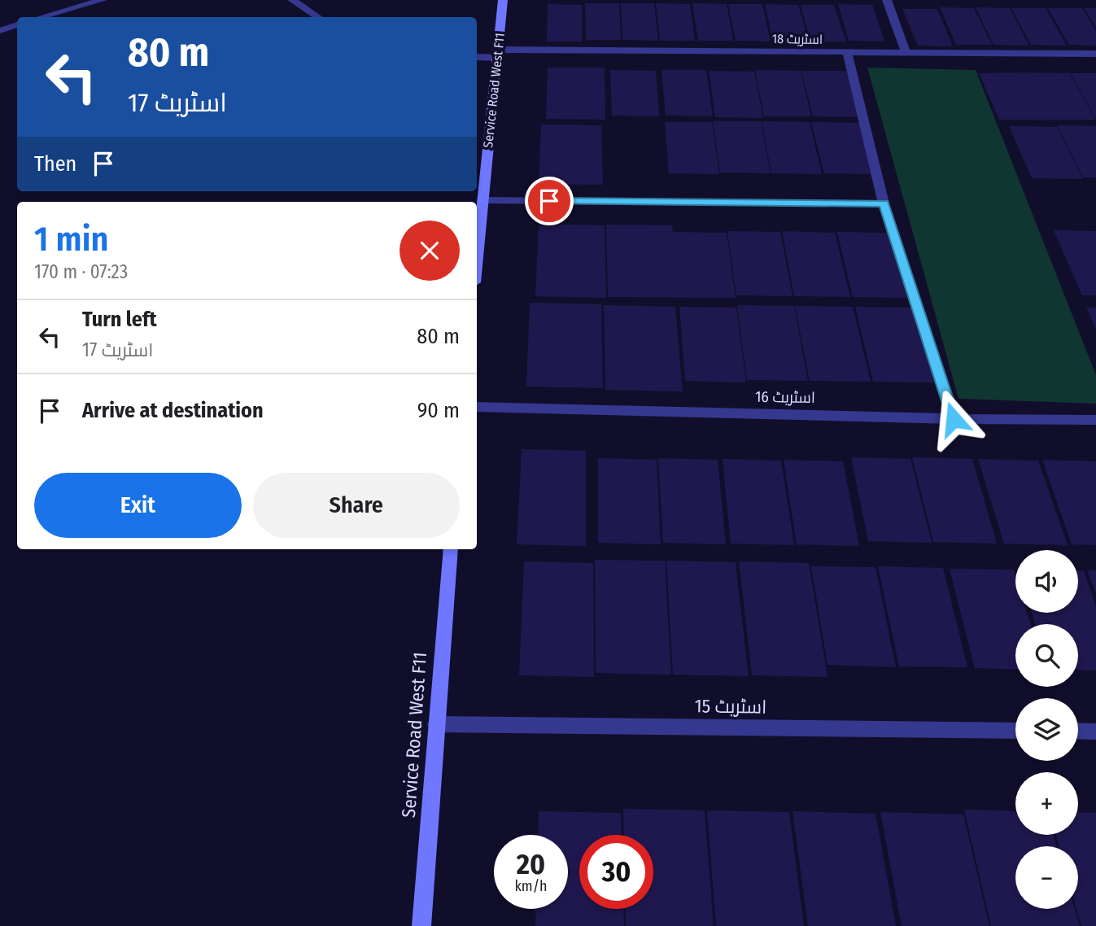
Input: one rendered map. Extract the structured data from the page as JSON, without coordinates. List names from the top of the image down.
{
  "streets": {
    "main road": ["Service Road West F11"],
    "street": ["اسٹریٹ 18", "اسٹریٹ 16", "اسٹریٹ 15"]
  },
  "crossings": [
    ["اسٹریٹ 18", "Service Road West F11"],
    ["Service Road West F11", "اسٹریٹ 15"]
  ],
  "page": {
    "turn": ["80 m", "اسٹریٹ 17"],
    "then": "Then",
    "heading": ["1 min", "170 m · 07:23"],
    "list": [
      {
        "name": "Turn left",
        "note": "اسٹریٹ 17",
        "value": "80 m"
      },
      {
        "name": "Arrive at destination",
        "value": "90 m"
      }
    ],
    "buttons": ["Exit", "Share"],
    "map_buttons": ["+", "−"],
    "speed": "20 km/h",
    "limit": "30"
  }
}
